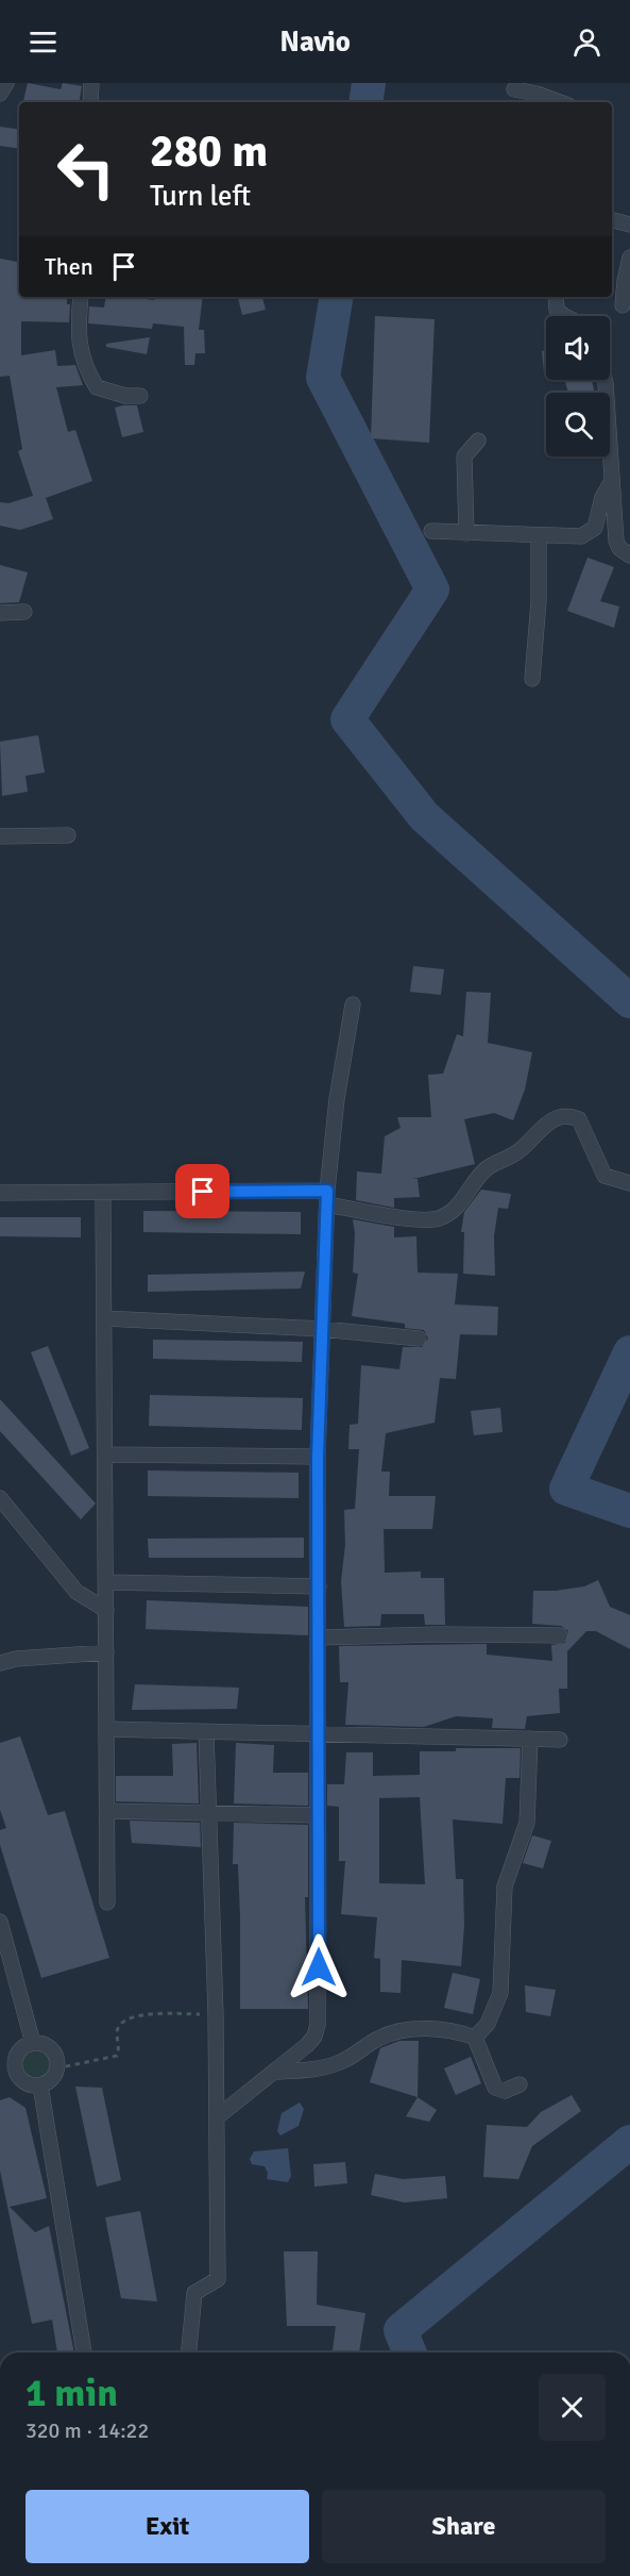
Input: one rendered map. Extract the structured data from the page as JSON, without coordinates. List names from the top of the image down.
{
  "page": {
    "header": "Navio",
    "turn": ["280 m", "Turn left"],
    "then": "Then",
    "heading": ["1 min", "320 m · 14:22"],
    "buttons": ["Exit", "Share"]
  }
}
